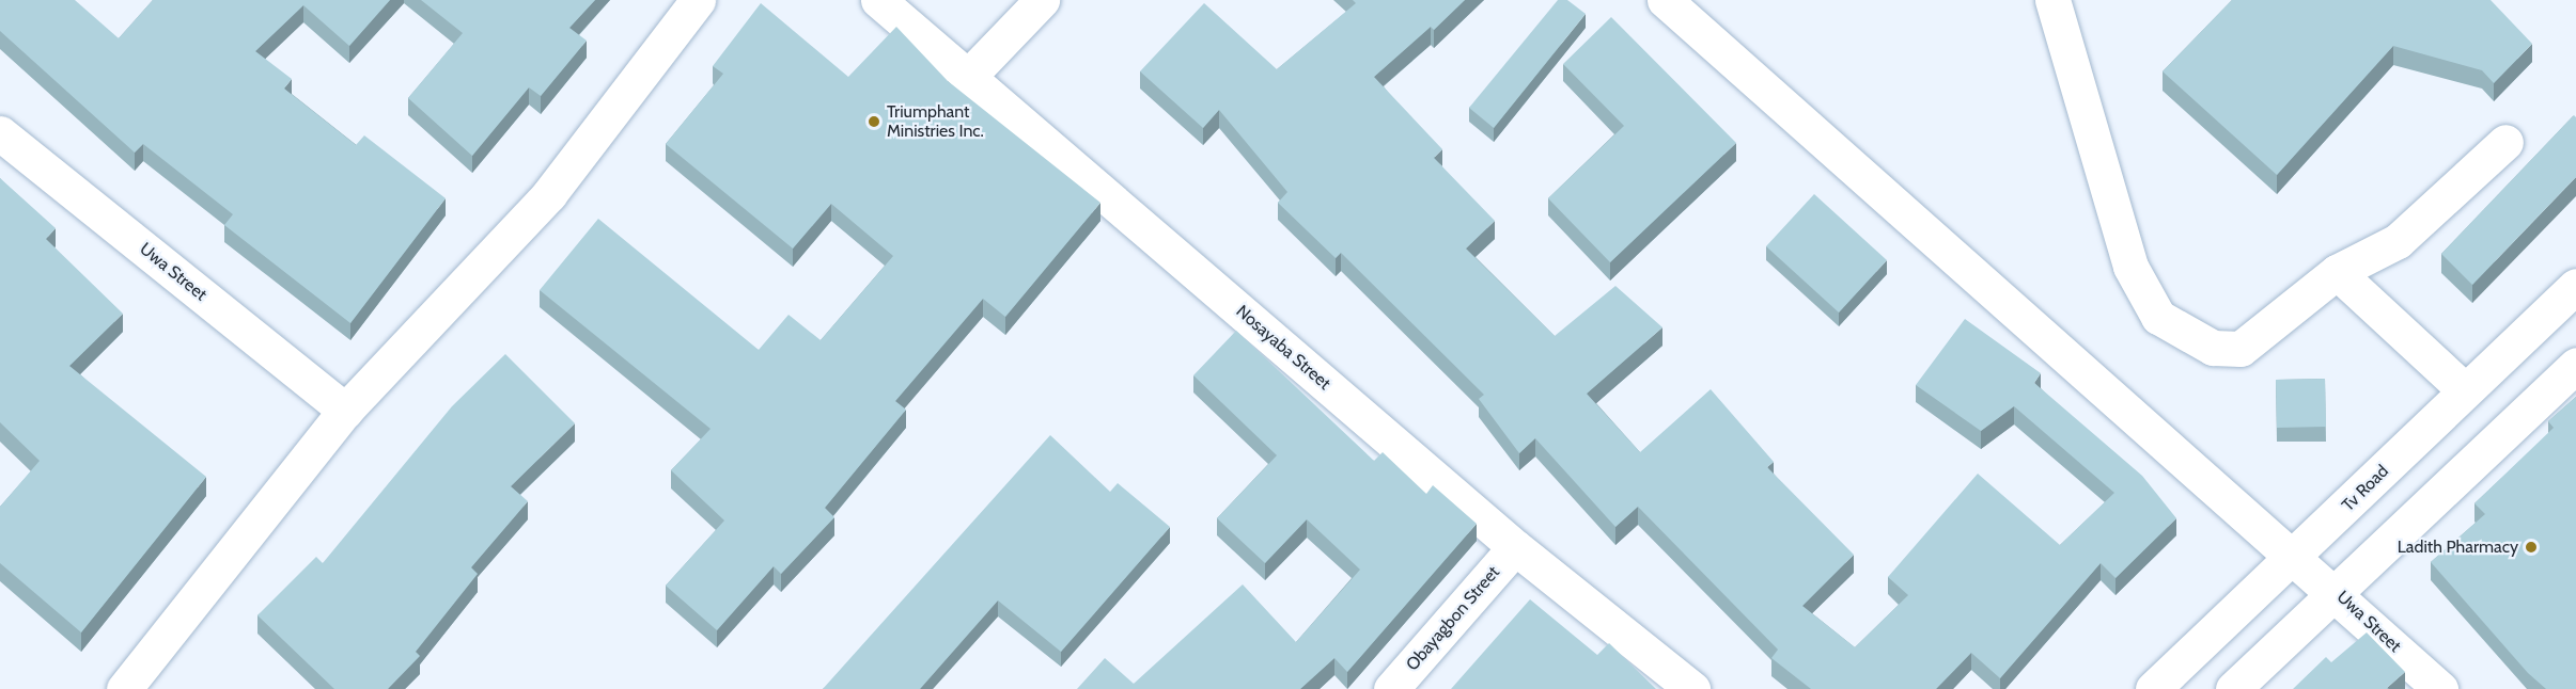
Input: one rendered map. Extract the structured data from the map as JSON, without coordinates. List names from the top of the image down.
{
  "streets": {
    "street": [
      "Uwa Street",
      "Nosayaba Street",
      "Tv Road",
      "Obayagbon Street"
    ]
  },
  "crossings": [
    ["Uwa Street", "Tv Road"],
    ["Nosayaba Street", "Obayagbon Street"]
  ],
  "places": ["Triumphant Ministries Inc.", "Ladith Pharmacy"]
}
